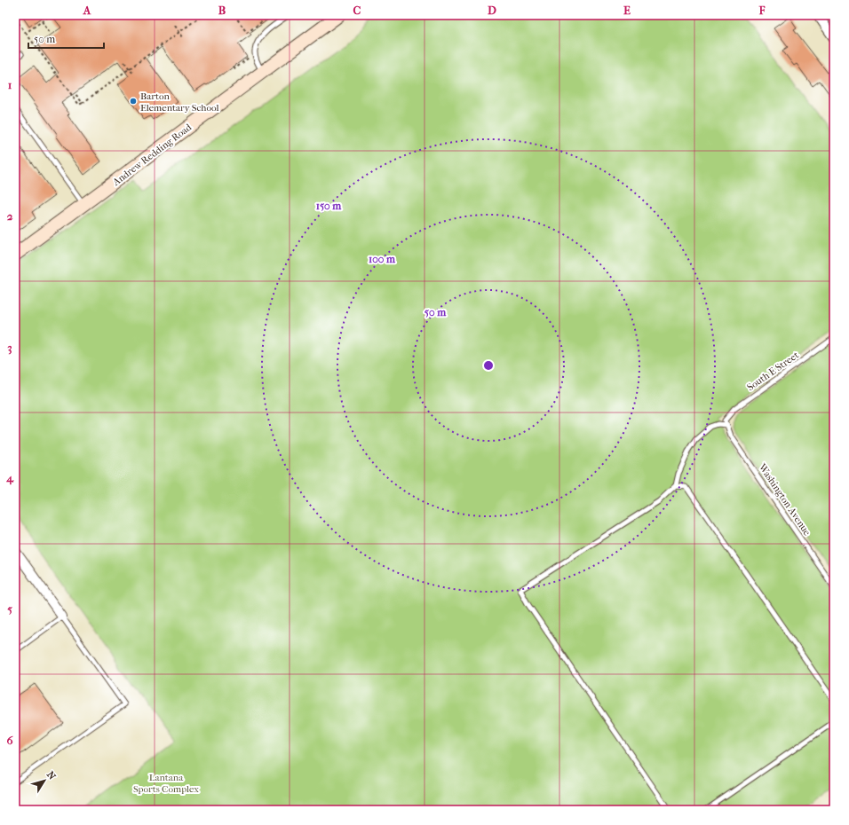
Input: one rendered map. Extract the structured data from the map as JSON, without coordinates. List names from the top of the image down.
{
  "streets": {
    "street": ["Andrew Redding Road"],
    "lane": ["South E Street", "Washington Avenue"]
  },
  "crossings": [
    ["South E Street", "Washington Avenue"]
  ],
  "parks": ["Lantana Sports Complex"],
  "places": ["Barton Elementary School"],
  "scale_bar": "50 m",
  "north": "top right",
  "grid": {
    "columns": [
      "A",
      "B",
      "C",
      "D",
      "E",
      "F"
    ],
    "rows": [
      "1",
      "2",
      "3",
      "4",
      "5",
      "6"
    ]
  },
  "rings": ["150 m", "100 m", "50 m"]
}
